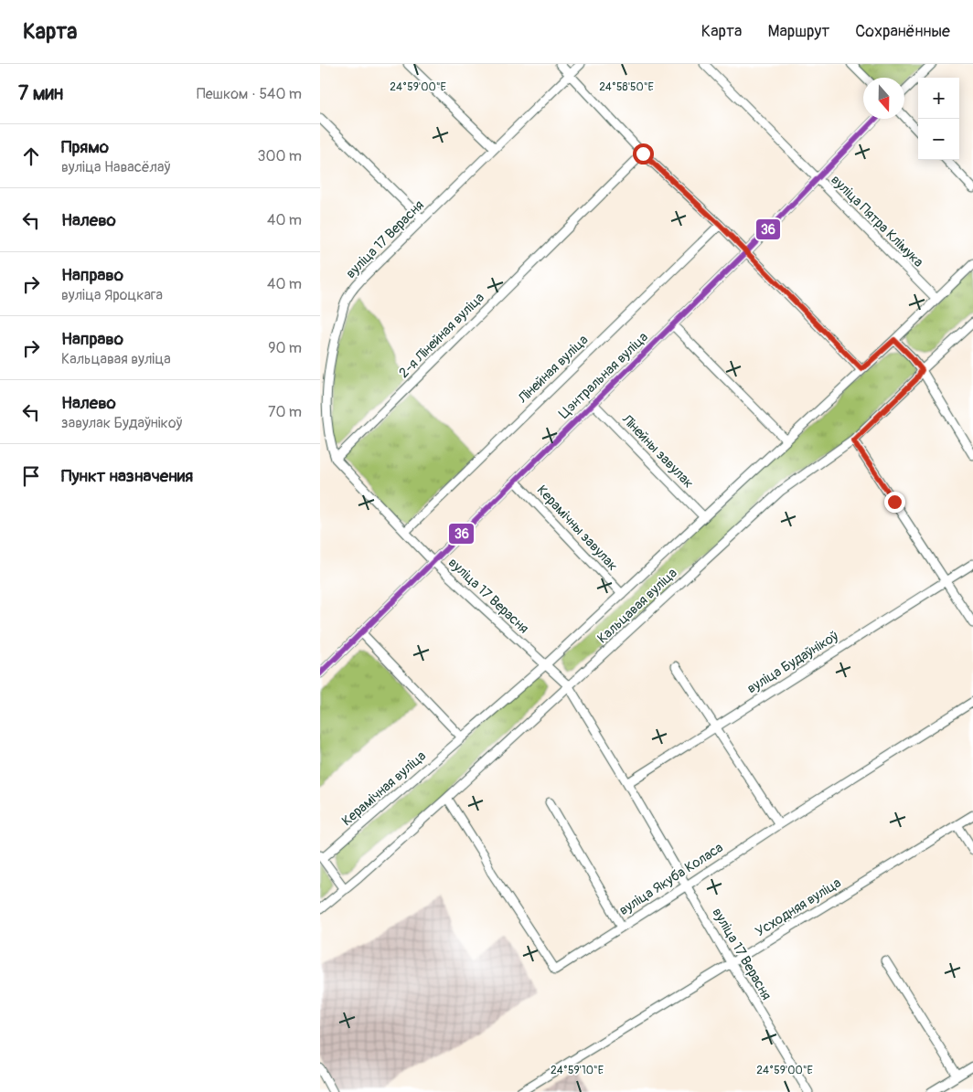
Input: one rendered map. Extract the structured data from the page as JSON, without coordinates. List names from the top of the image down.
{
  "streets": {
    "street": [
      "вуліца Пятра Клімука",
      "вуліца 17 Верасня",
      "2-я Лінейная вуліца",
      "Лінейная вуліца",
      "Цэнтральная вуліца",
      "Лінейны завулак",
      "Керамічны завулак",
      "Кальцавая вуліца",
      "вуліца Будаўнікоў",
      "Керамічная вуліца",
      "вуліца Якуба Коласа",
      "Усходняя вуліца"
    ]
  },
  "crossings": [
    ["вуліца Пятра Клімука", "Цэнтральная вуліца"],
    ["вуліца Пятра Клімука", "Керамічная вуліца"],
    ["вуліца 17 Верасня", "2-я Лінейная вуліца"],
    ["вуліца 17 Верасня", "Лінейная вуліца"],
    ["вуліца 17 Верасня", "Цэнтральная вуліца"],
    ["вуліца 17 Верасня", "Кальцавая вуліца"],
    ["вуліца 17 Верасня", "вуліца Будаўнікоў"],
    ["вуліца 17 Верасня", "Керамічная вуліца"],
    ["вуліца 17 Верасня", "вуліца Якуба Коласа"],
    ["вуліца 17 Верасня", "Усходняя вуліца"],
    ["Цэнтральная вуліца", "Лінейны завулак"],
    ["Цэнтральная вуліца", "Керамічны завулак"],
    ["Лінейны завулак", "Керамічная вуліца"],
    ["Керамічны завулак", "Керамічная вуліца"],
    ["Кальцавая вуліца", "вуліца Якуба Коласа"]
  ],
  "lines": ["transit line 36"],
  "north": "bottom",
  "page": {
    "header": "Карта",
    "nav": ["Карта", "Маршрут", "Сохранённые"],
    "heading": ["7 мин", "Пешком · 540 m"],
    "map_buttons": ["+", "−"],
    "list": [
      ["Прямо", "вуліца Навасёлаў", "300 m"],
      ["Налево", "40 m"],
      ["Направо", "вуліца Яроцкага", "40 m"],
      ["Направо", "Кальцавая вуліца", "90 m"],
      ["Налево", "завулак Будаўнікоў", "70 m"],
      "Пункт назначения"
    ]
  },
  "coordinates": ["24°59'00\"E", "24°58'50\"E", "24°59'10\"E"]
}
